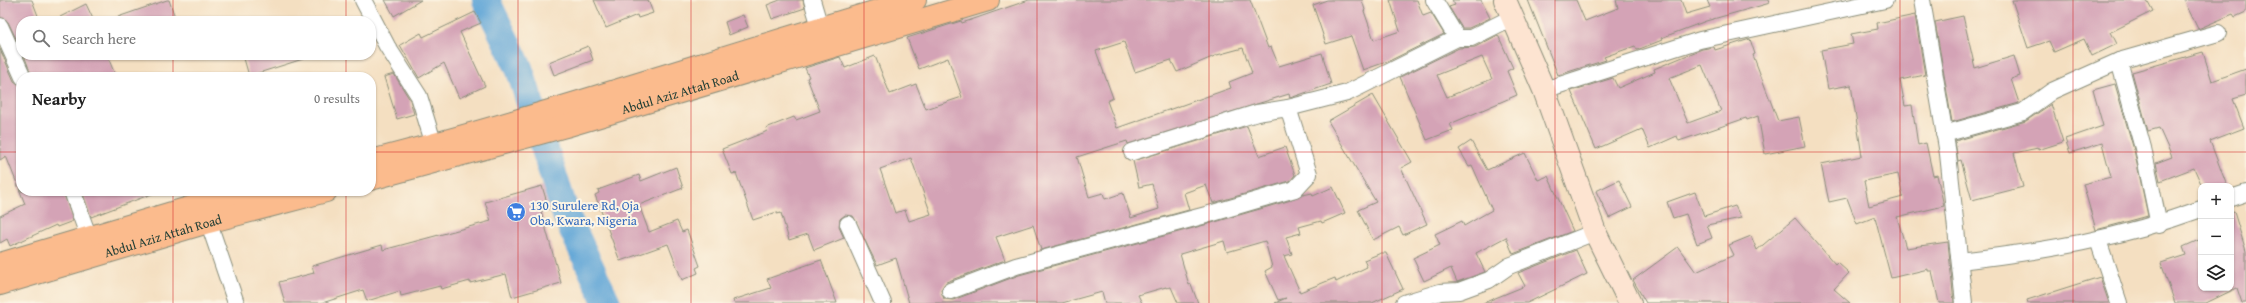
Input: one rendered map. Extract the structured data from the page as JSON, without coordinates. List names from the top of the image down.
{
  "streets": {
    "highway": ["Abdul Aziz Attah Road"]
  },
  "places": {
    "supermarket": ["130 Surulere Rd, Oja Oba, Kwara, Nigeria"]
  },
  "page": {
    "search": "Search here",
    "heading": ["Nearby", "0 results"],
    "map_buttons": ["+", "−"]
  }
}
